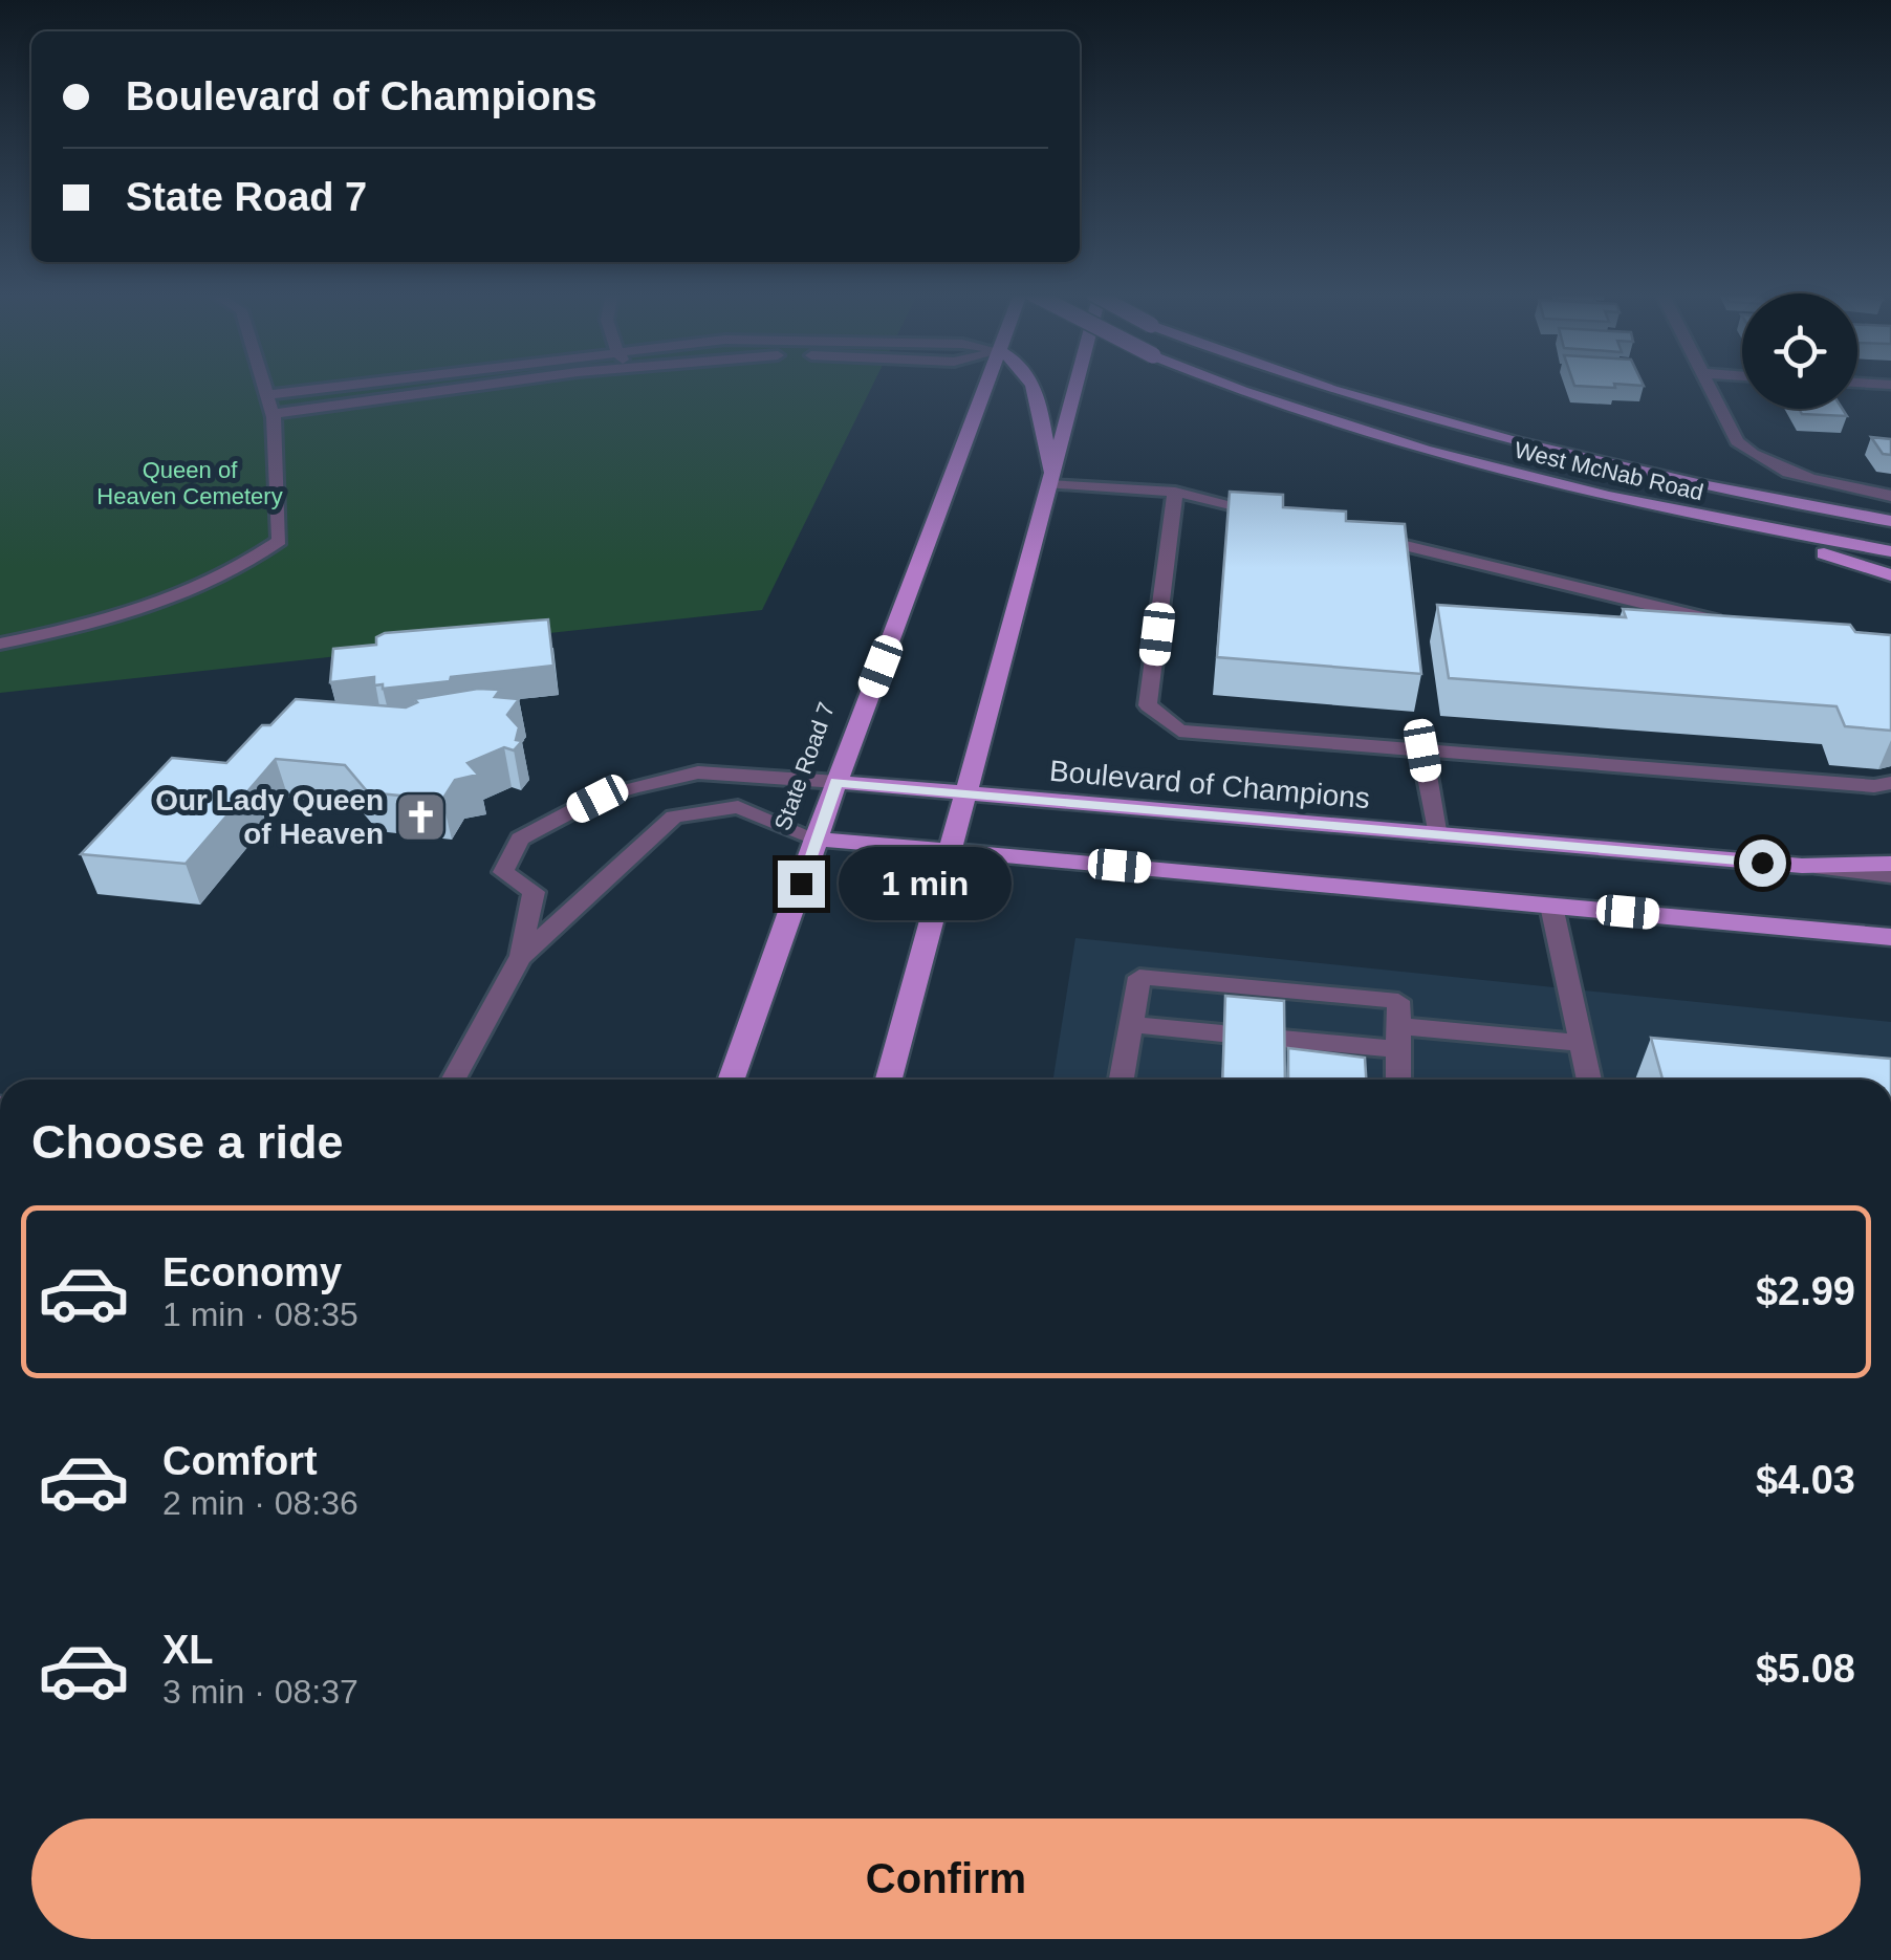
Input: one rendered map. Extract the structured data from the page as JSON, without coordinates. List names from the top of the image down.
{
  "streets": {
    "main road": ["West McNab Road", "State Road 7", "Boulevard of Champions"]
  },
  "crossings": [
    ["State Road 7", "Boulevard of Champions"]
  ],
  "parks": ["Queen of Heaven Cemetery"],
  "places": {
    "church": ["Our Lady Queen of Heaven"]
  },
  "page": {
    "banner": ["Boulevard of Champions", "State Road 7"],
    "bubble": "1 min",
    "heading": "Choose a ride",
    "list": [
      {
        "name": "Economy",
        "note": "1 min · 08:35",
        "value": "$2.99"
      },
      {
        "name": "Comfort",
        "note": "2 min · 08:36",
        "value": "$4.03"
      },
      {
        "name": "XL",
        "note": "3 min · 08:37",
        "value": "$5.08"
      }
    ],
    "buttons": "Confirm"
  }
}
